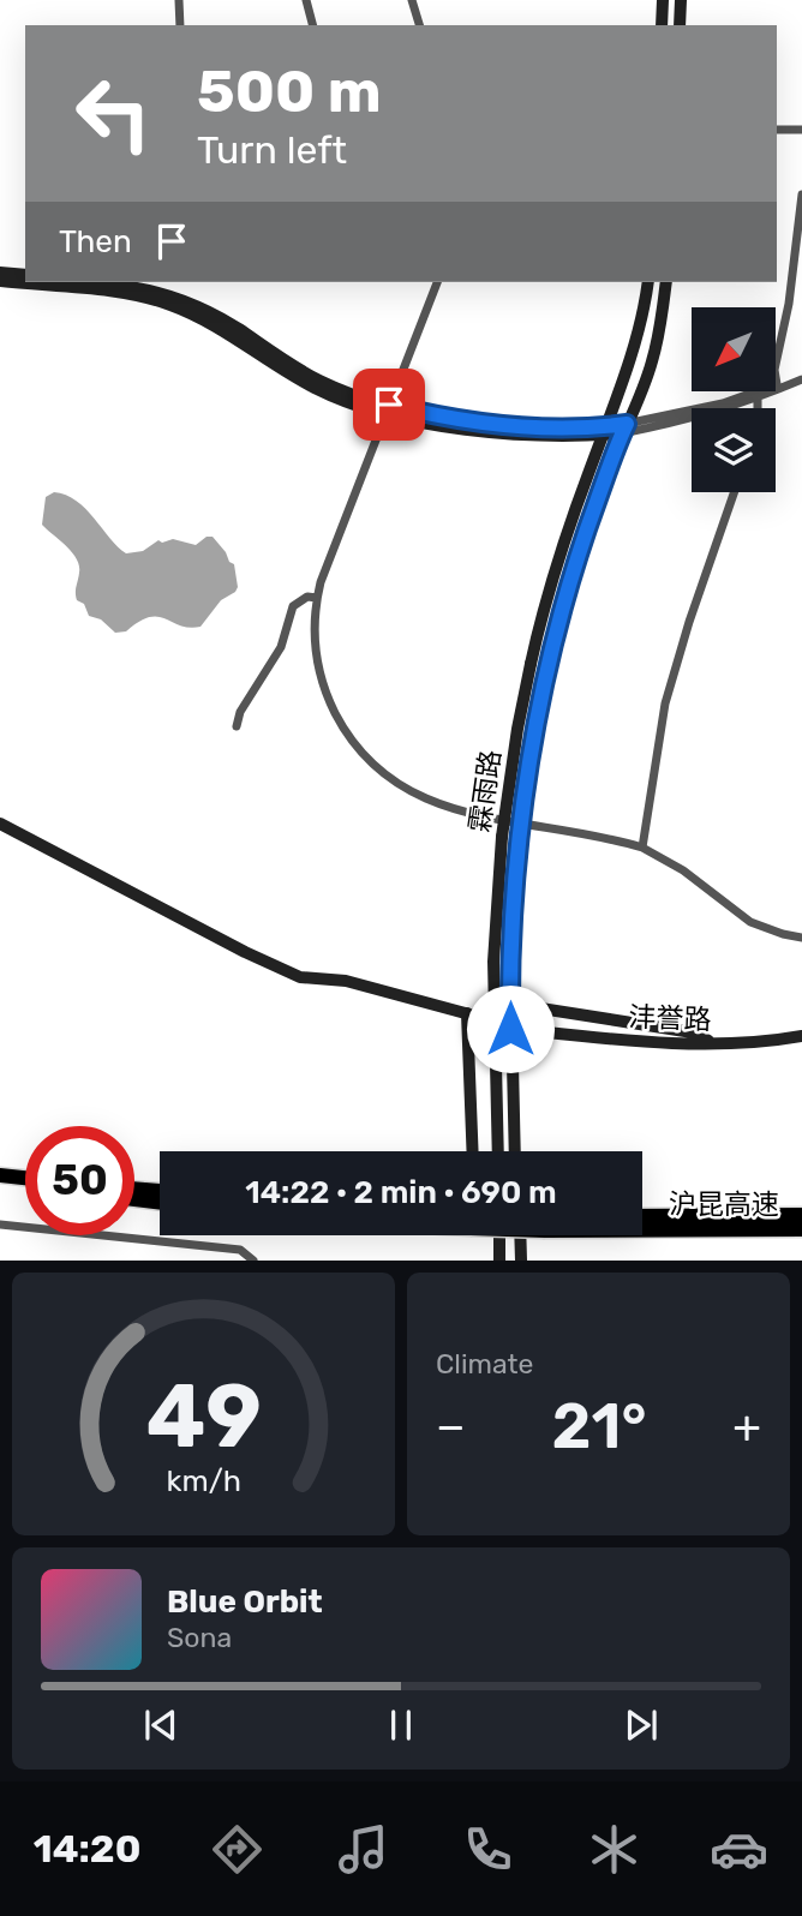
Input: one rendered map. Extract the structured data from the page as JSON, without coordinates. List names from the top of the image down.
{
  "streets": {
    "highway": ["沪昆高速"],
    "main road": ["霖雨路", "沣誉路"]
  },
  "north": "bottom left",
  "page": {
    "turn": ["500 m", "Turn left"],
    "then": "Then",
    "limit": "50",
    "trip": "14:22 · 2 min · 690 m",
    "tile": "Climate",
    "heat": ["−", "21°", "+"],
    "song": ["Blue Orbit", "Sona"],
    "tabs": "14:20",
    "gauge": ["49", "km/h"]
  }
}
